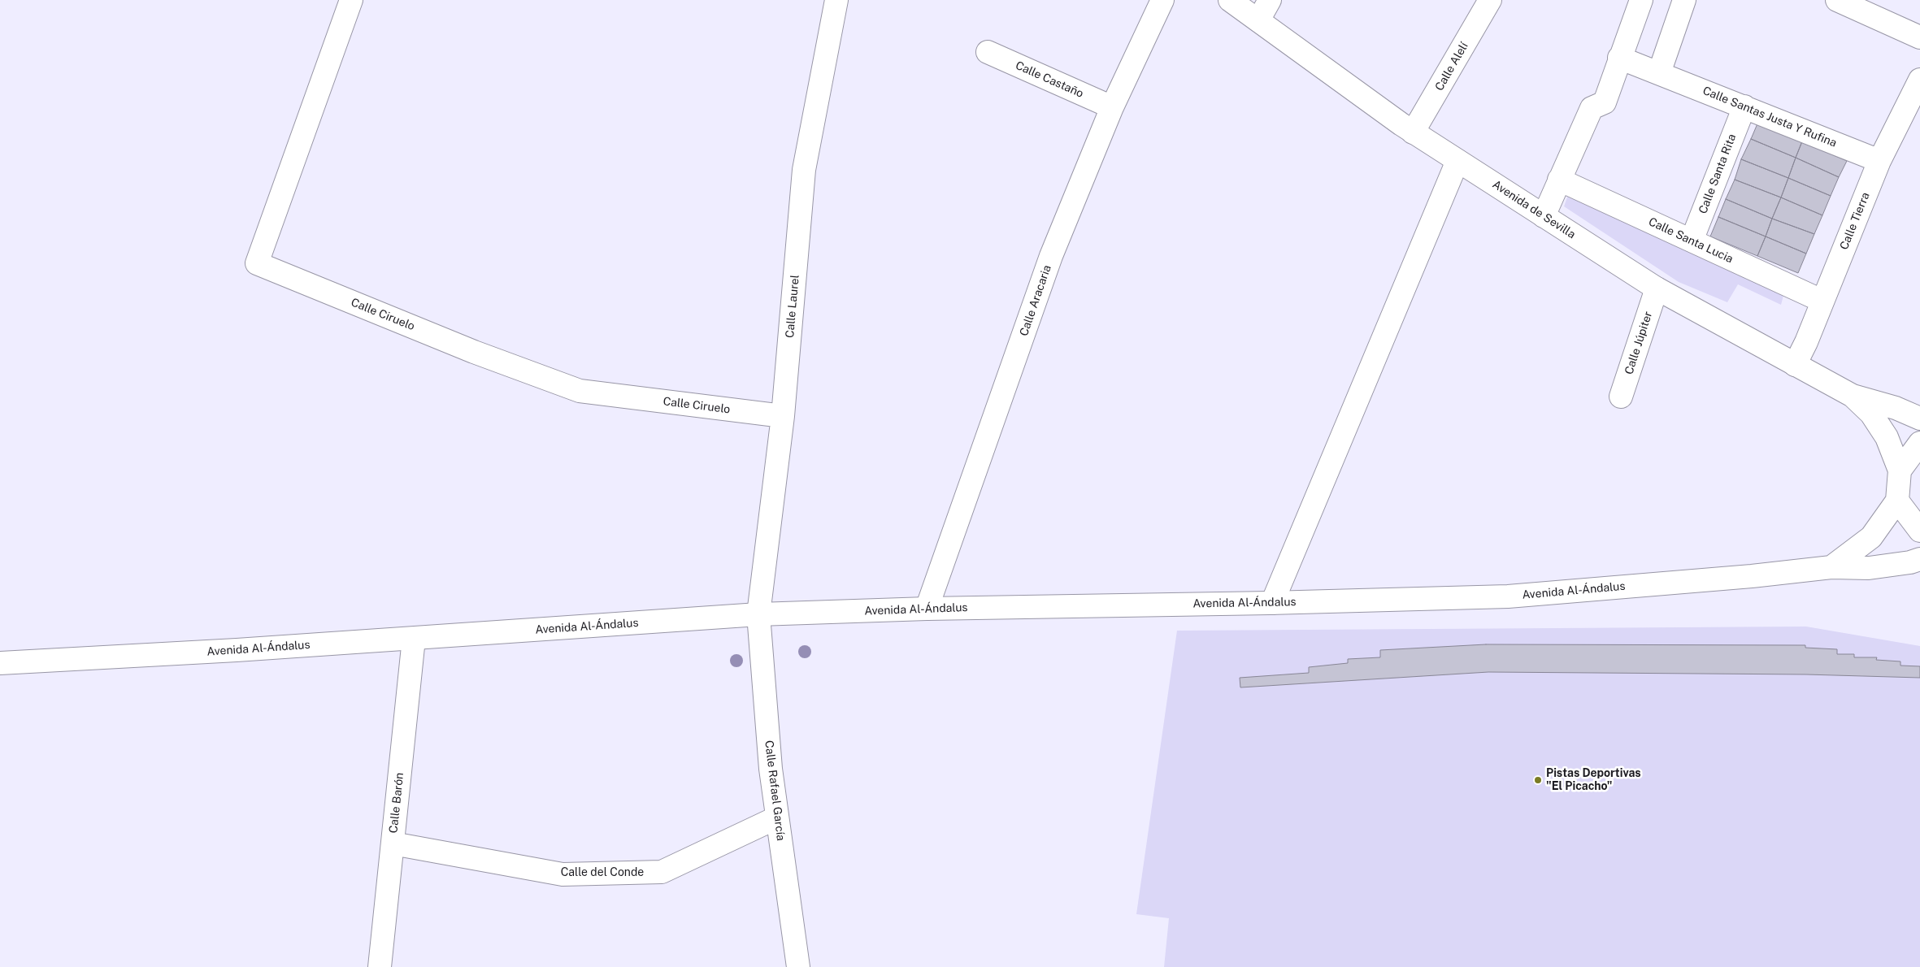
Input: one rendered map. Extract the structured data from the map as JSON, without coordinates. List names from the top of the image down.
{
  "streets": {
    "street": [
      "Calle Alelí",
      "Calle Castaño",
      "Calle Santas Justa Y Rufina",
      "Calle Santa Rita",
      "Avenida de Sevilla",
      "Calle Tierra",
      "Calle Santa Lucia",
      "Calle Aracaria",
      "Calle Laurel",
      "Calle Ciruelo",
      "Calle Júpiter",
      "Avenida Al-Ándalus",
      "Calle Rafael García",
      "Calle Barón",
      "Calle del Conde"
    ]
  },
  "crossings": [
    ["Calle Alelí", "Avenida de Sevilla"],
    ["Calle Castaño", "Calle Aracaria"],
    ["Calle Santas Justa Y Rufina", "Calle Santa Rita"],
    ["Calle Santas Justa Y Rufina", "Calle Tierra"],
    ["Calle Santa Rita", "Calle Santa Lucia"],
    ["Avenida de Sevilla", "Calle Tierra"],
    ["Avenida de Sevilla", "Calle Júpiter"],
    ["Calle Tierra", "Calle Santa Lucia"],
    ["Calle Aracaria", "Avenida Al-Ándalus"],
    ["Calle Laurel", "Calle Ciruelo"],
    ["Calle Laurel", "Avenida Al-Ándalus"],
    ["Calle Laurel", "Calle Rafael García"],
    ["Avenida Al-Ándalus", "Calle Rafael García"],
    ["Avenida Al-Ándalus", "Calle Barón"],
    ["Calle Rafael García", "Calle del Conde"],
    ["Calle Barón", "Calle del Conde"]
  ],
  "places": ["Pistas Deportivas \"El Picacho\""]
}
